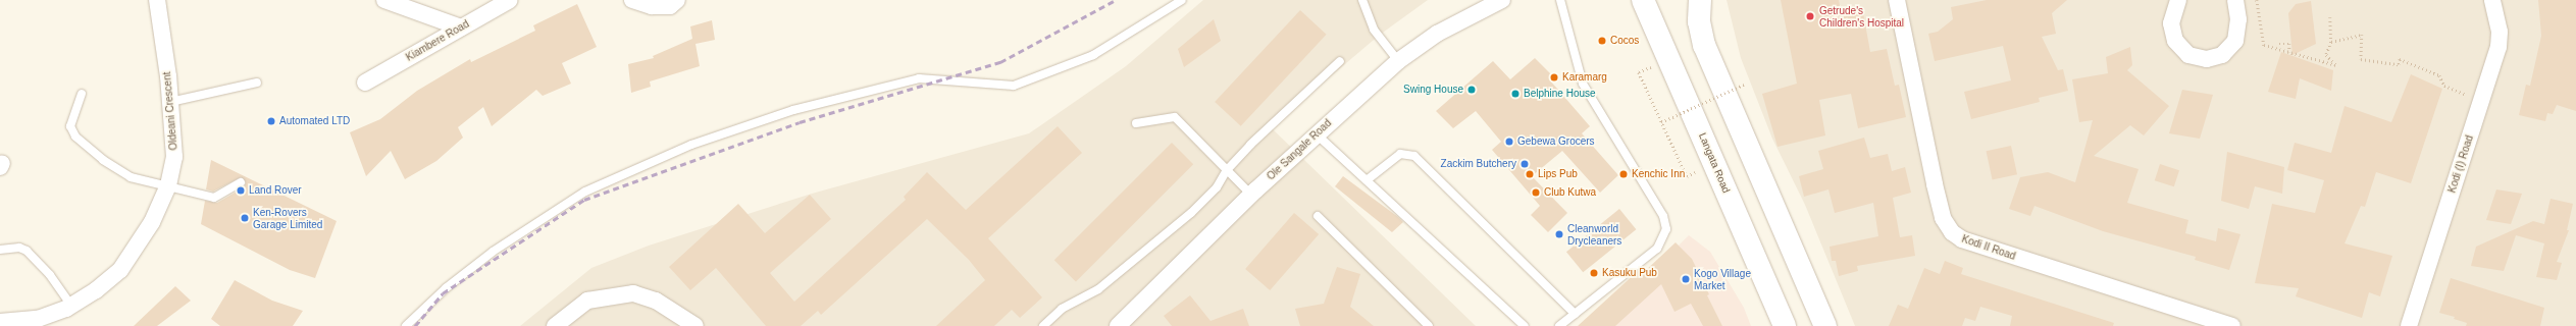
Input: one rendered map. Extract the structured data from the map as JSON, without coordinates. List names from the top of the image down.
{
  "streets": {
    "main road": ["Langata Road"],
    "street": [
      "Kiambere Road",
      "Oldeani Crescent",
      "Ole Sangale Road",
      "Kodi (I) Road",
      "Kodi II Road"
    ]
  },
  "places": [
    "Getrude's Children's Hospital",
    "Cocos",
    "Karamarg",
    "Swing House",
    "Belphine House",
    "Automated LTD",
    "Gebewa Grocers",
    "Zackim Butchery",
    "Lips Pub",
    "Kenchic Inn",
    "Land Rover",
    "Club Kutwa",
    "Ken-Rovers Garage Limited",
    "Cleanworld Drycleaners",
    "Kasuku Pub",
    "Kogo Village Market"
  ]
}
